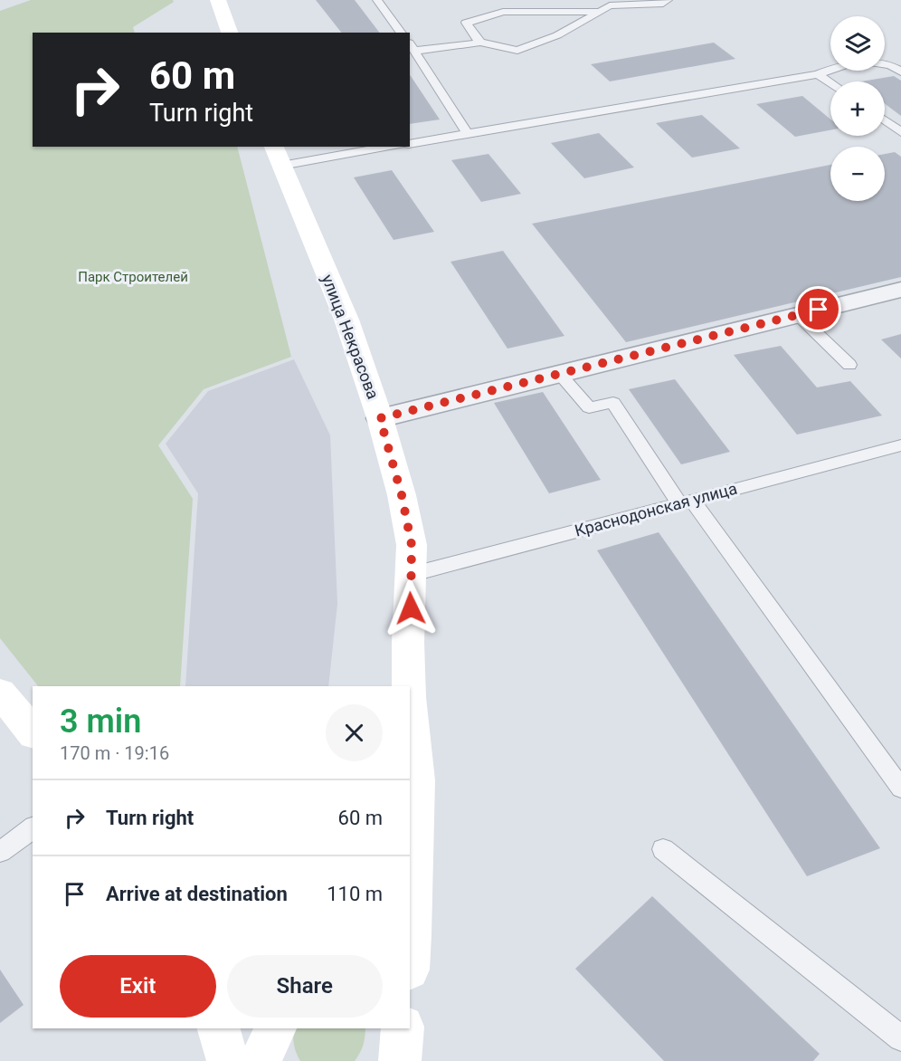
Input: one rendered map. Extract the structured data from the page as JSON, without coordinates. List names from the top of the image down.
{
  "streets": {
    "main road": ["улица Некрасова"],
    "lane": ["Краснодонская улица"]
  },
  "crossings": [
    ["улица Некрасова", "Краснодонская улица"]
  ],
  "parks": ["Парк Строителей"],
  "page": {
    "map_buttons": ["+", "−"],
    "turn": ["60 m", "Turn right"],
    "heading": ["3 min", "170 m · 19:16"],
    "list": [
      {
        "name": "Turn right",
        "value": "60 m"
      },
      {
        "name": "Arrive at destination",
        "value": "110 m"
      }
    ],
    "buttons": ["Exit", "Share"]
  }
}
